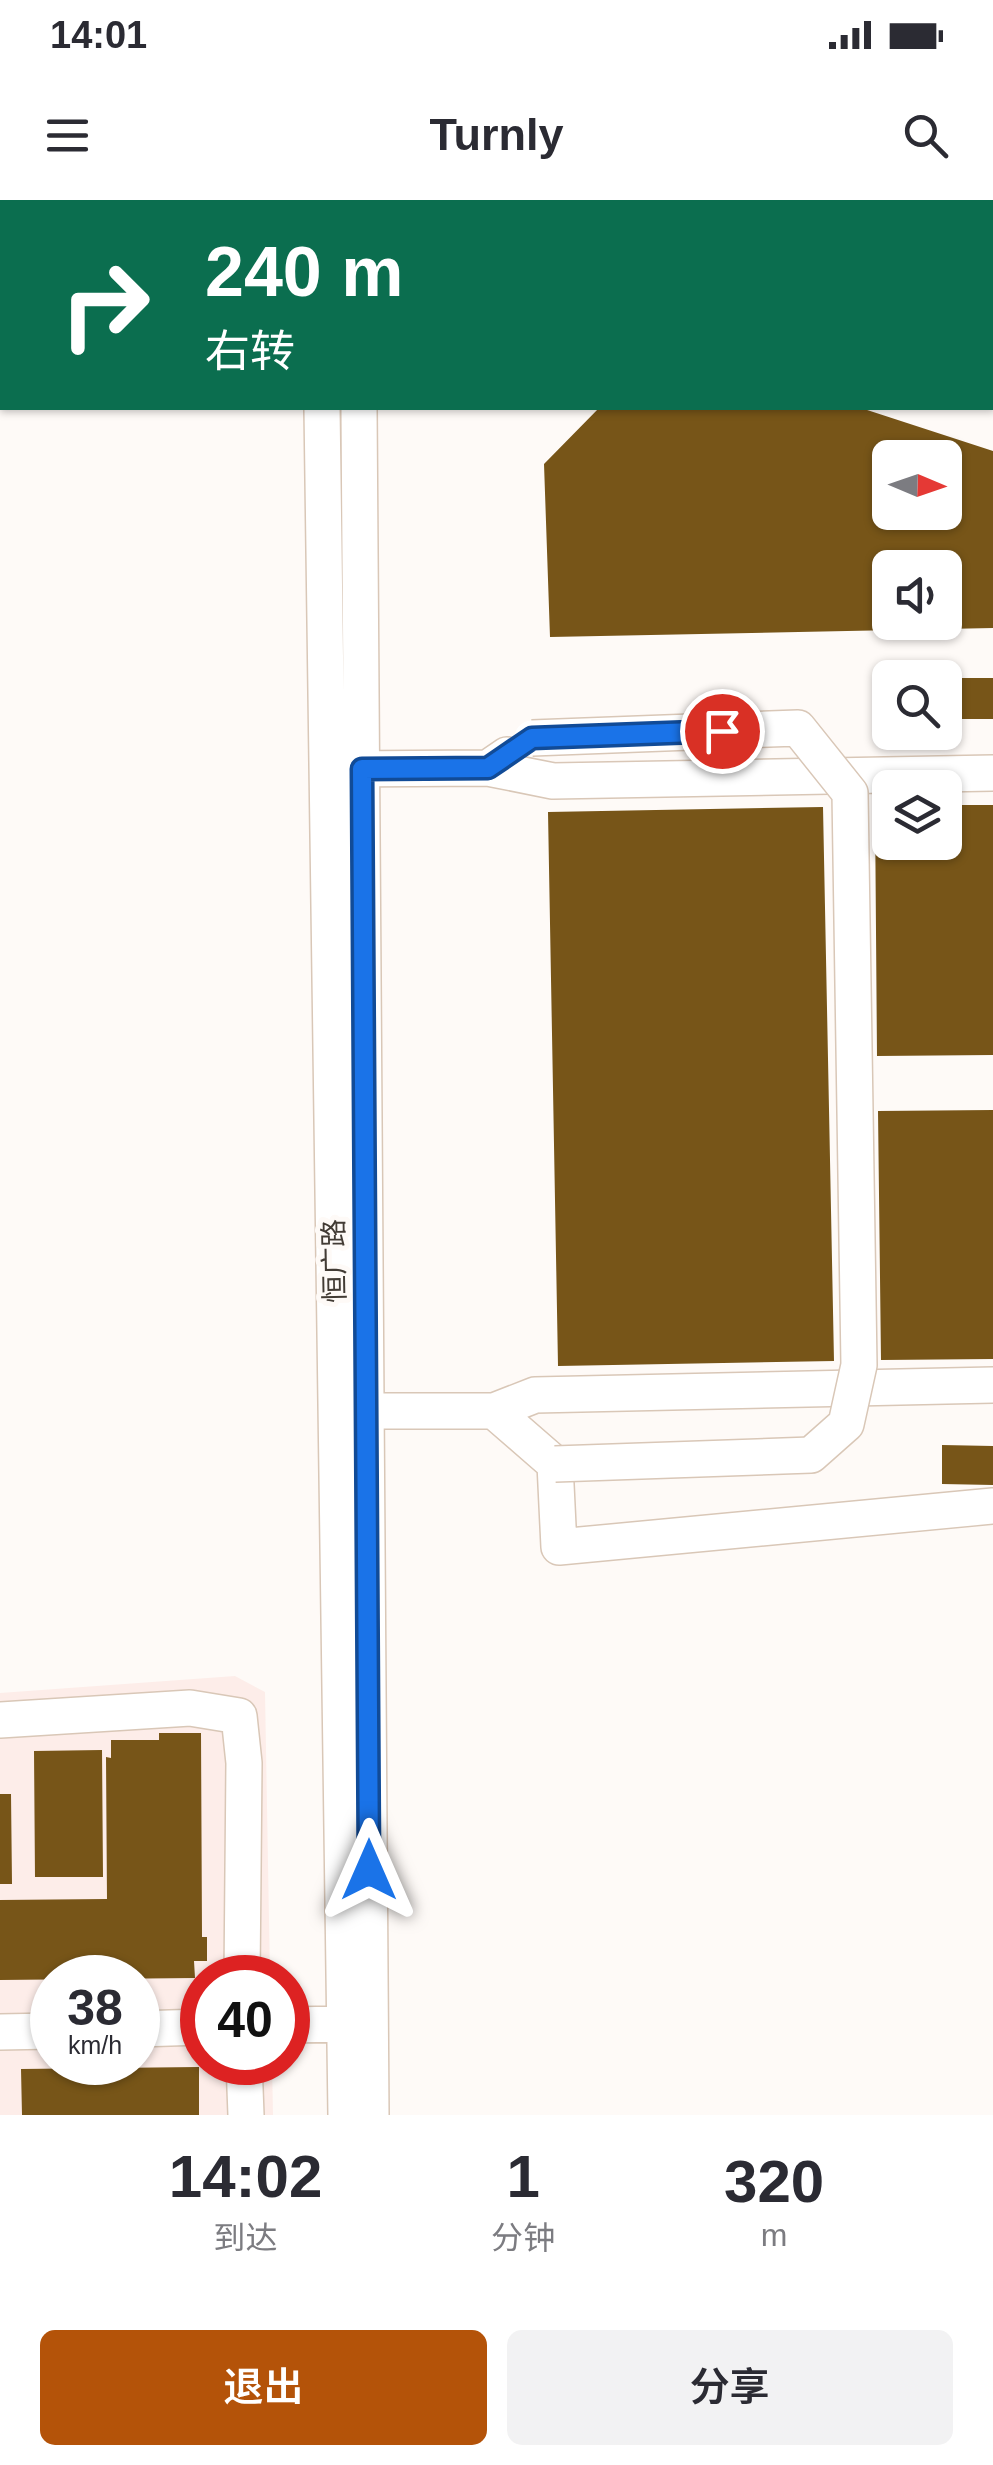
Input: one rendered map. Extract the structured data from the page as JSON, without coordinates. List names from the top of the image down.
{
  "streets": {
    "street": ["恒广路"]
  },
  "north": "right",
  "page": {
    "status": "14:01",
    "header": "Turnly",
    "turn": ["240 m", "右转"],
    "speed": "38 km/h",
    "limit": "40",
    "eta": [
      "14:02",
      "到达",
      "1",
      "分钟",
      "320",
      "m"
    ],
    "buttons": ["退出", "分享"]
  }
}
